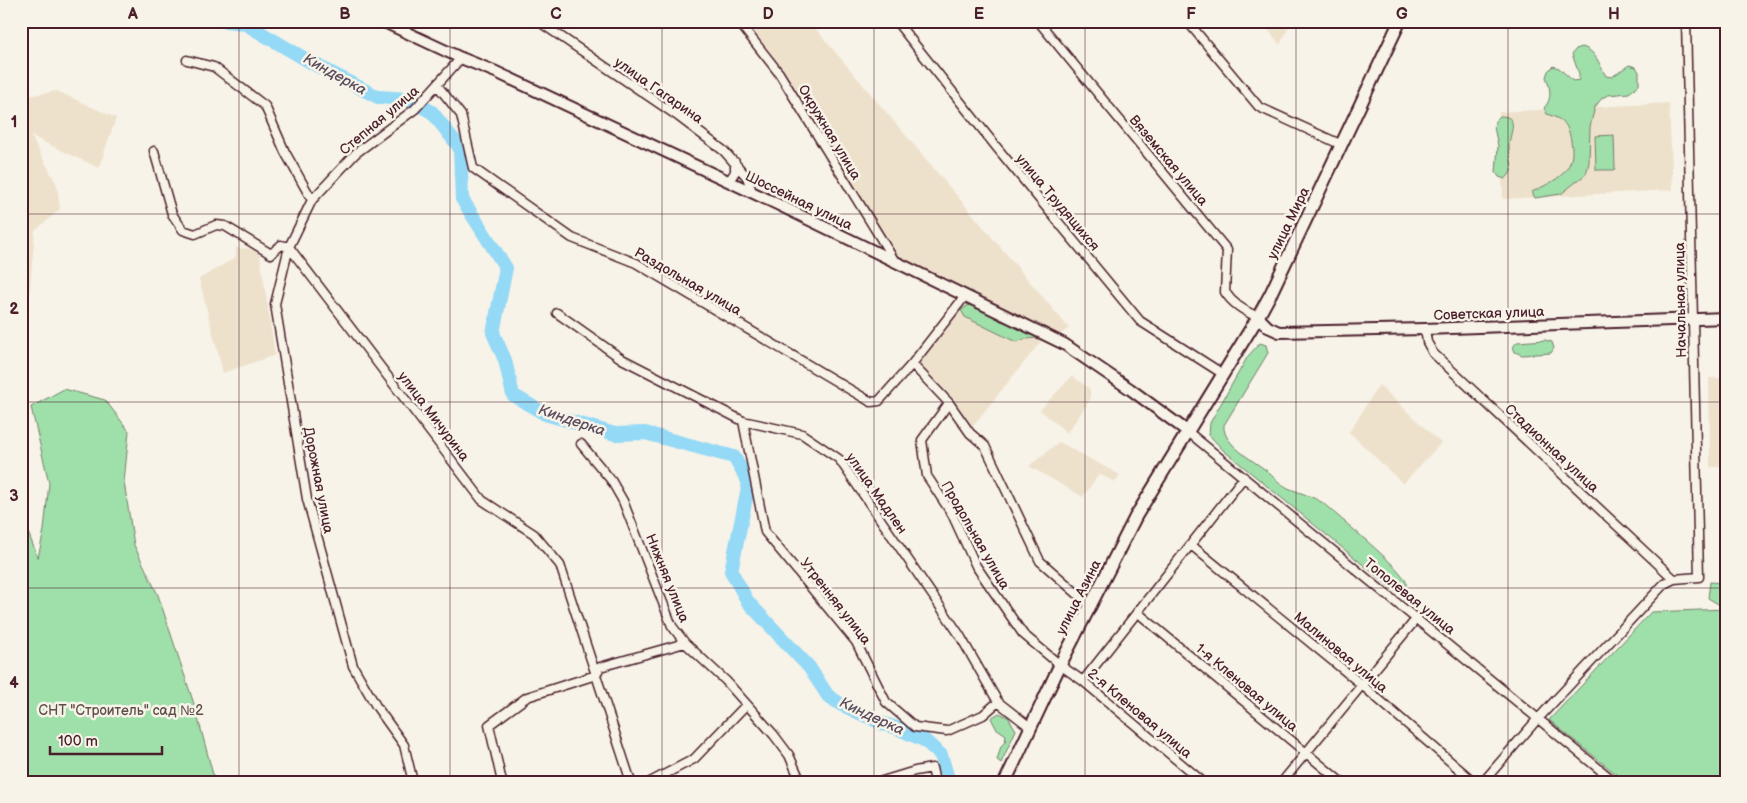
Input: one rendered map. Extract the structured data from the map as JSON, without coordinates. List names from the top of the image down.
{
  "streets": {
    "main road": ["улица Мира", "улица Азина"],
    "street": [
      "улица Гагарина",
      "Степная улица",
      "Окружная улица",
      "Вяземская улица",
      "Шоссейная улица",
      "улица Трудящихся",
      "Раздольная улица",
      "Начальная улица",
      "Советская улица",
      "улица Мичурина",
      "Стадионная улица",
      "Дорожная улица",
      "улица Мадлен",
      "Продольная улица",
      "Нижняя улица",
      "Тополевая улица",
      "Утренняя улица",
      "Малиновая улица",
      "1-я Кленовая улица",
      "2-я Кленовая улица"
    ]
  },
  "crossings": [
    ["улица Гагарина", "Шоссейная улица"],
    ["Степная улица", "Шоссейная улица"],
    ["Степная улица", "Раздольная улица"],
    ["Степная улица", "Дорожная улица"],
    ["Окружная улица", "Шоссейная улица"],
    ["Вяземская улица", "улица Мира"],
    ["Вяземская улица", "Советская улица"],
    ["Шоссейная улица", "улица Мира"],
    ["Шоссейная улица", "Раздольная улица"],
    ["Шоссейная улица", "Тополевая улица"],
    ["Шоссейная улица", "улица Азина"],
    ["улица Трудящихся", "улица Мира"],
    ["улица Мира", "Советская улица"],
    ["улица Мира", "Тополевая улица"],
    ["улица Мира", "улица Азина"],
    ["Начальная улица", "Советская улица"],
    ["Начальная улица", "Стадионная улица"],
    ["Советская улица", "Стадионная улица"],
    ["улица Мичурина", "Дорожная улица"],
    ["улица Мадлен", "улица Азина"],
    ["улица Мадлен", "Утренняя улица"],
    ["Продольная улица", "улица Азина"],
    ["Продольная улица", "2-я Кленовая улица"],
    ["Тополевая улица", "улица Азина"],
    ["улица Азина", "2-я Кленовая улица"]
  ],
  "water": ["Киндерка"],
  "parks": ["СНТ \"Строитель\" сад №2"],
  "scale_bar": "100 m",
  "grid": {
    "columns": [
      "A",
      "B",
      "C",
      "D",
      "E",
      "F",
      "G",
      "H"
    ],
    "rows": [
      "1",
      "2",
      "3",
      "4"
    ]
  }
}
